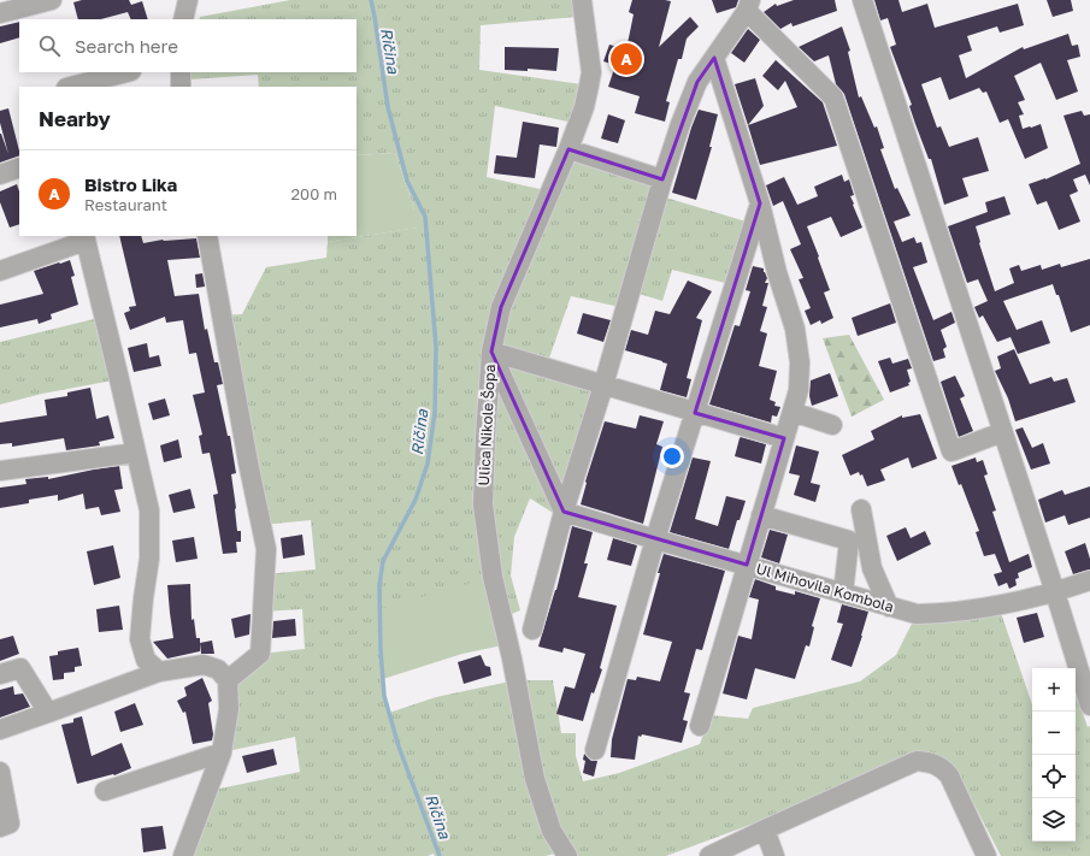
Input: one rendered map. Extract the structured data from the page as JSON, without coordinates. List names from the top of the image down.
{
  "streets": {
    "street": ["Ulica Nikole Šopa", "Ul Mihovila Kombola"]
  },
  "water": ["Ričina"],
  "page": {
    "search": "Search here",
    "pins": "A",
    "heading": "Nearby",
    "list": [
      {
        "mark": "A",
        "name": "Bistro Lika",
        "note": "Restaurant",
        "value": "200 m"
      }
    ],
    "map_buttons": ["+", "−"]
  }
}
